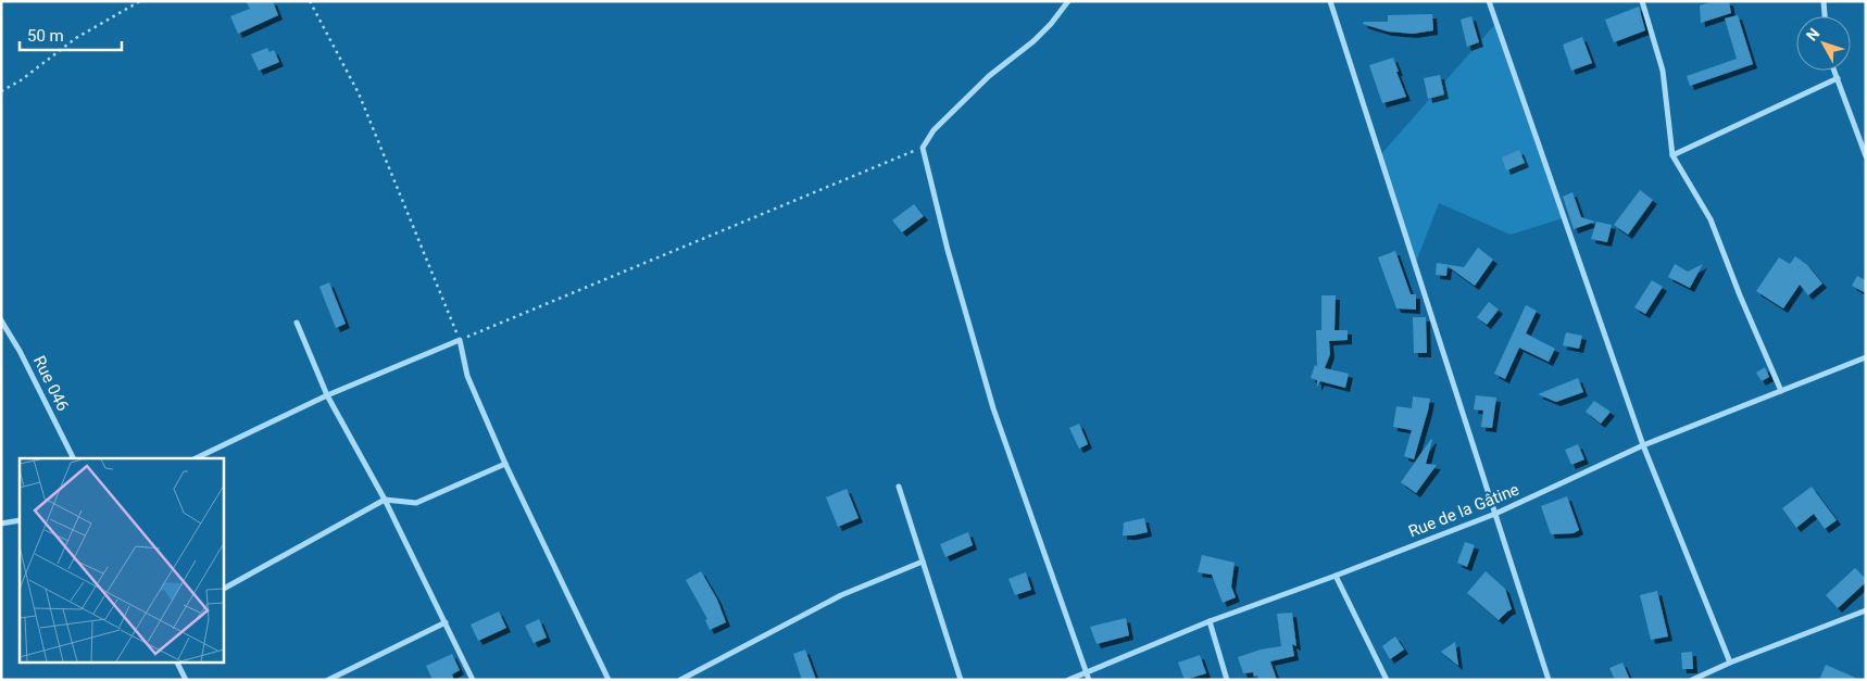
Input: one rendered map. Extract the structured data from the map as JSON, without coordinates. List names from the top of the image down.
{
  "streets": {
    "street": ["Rue 046", "Rue de la Gâtine"]
  },
  "scale_bar": "50 m",
  "north": "top left"
}
